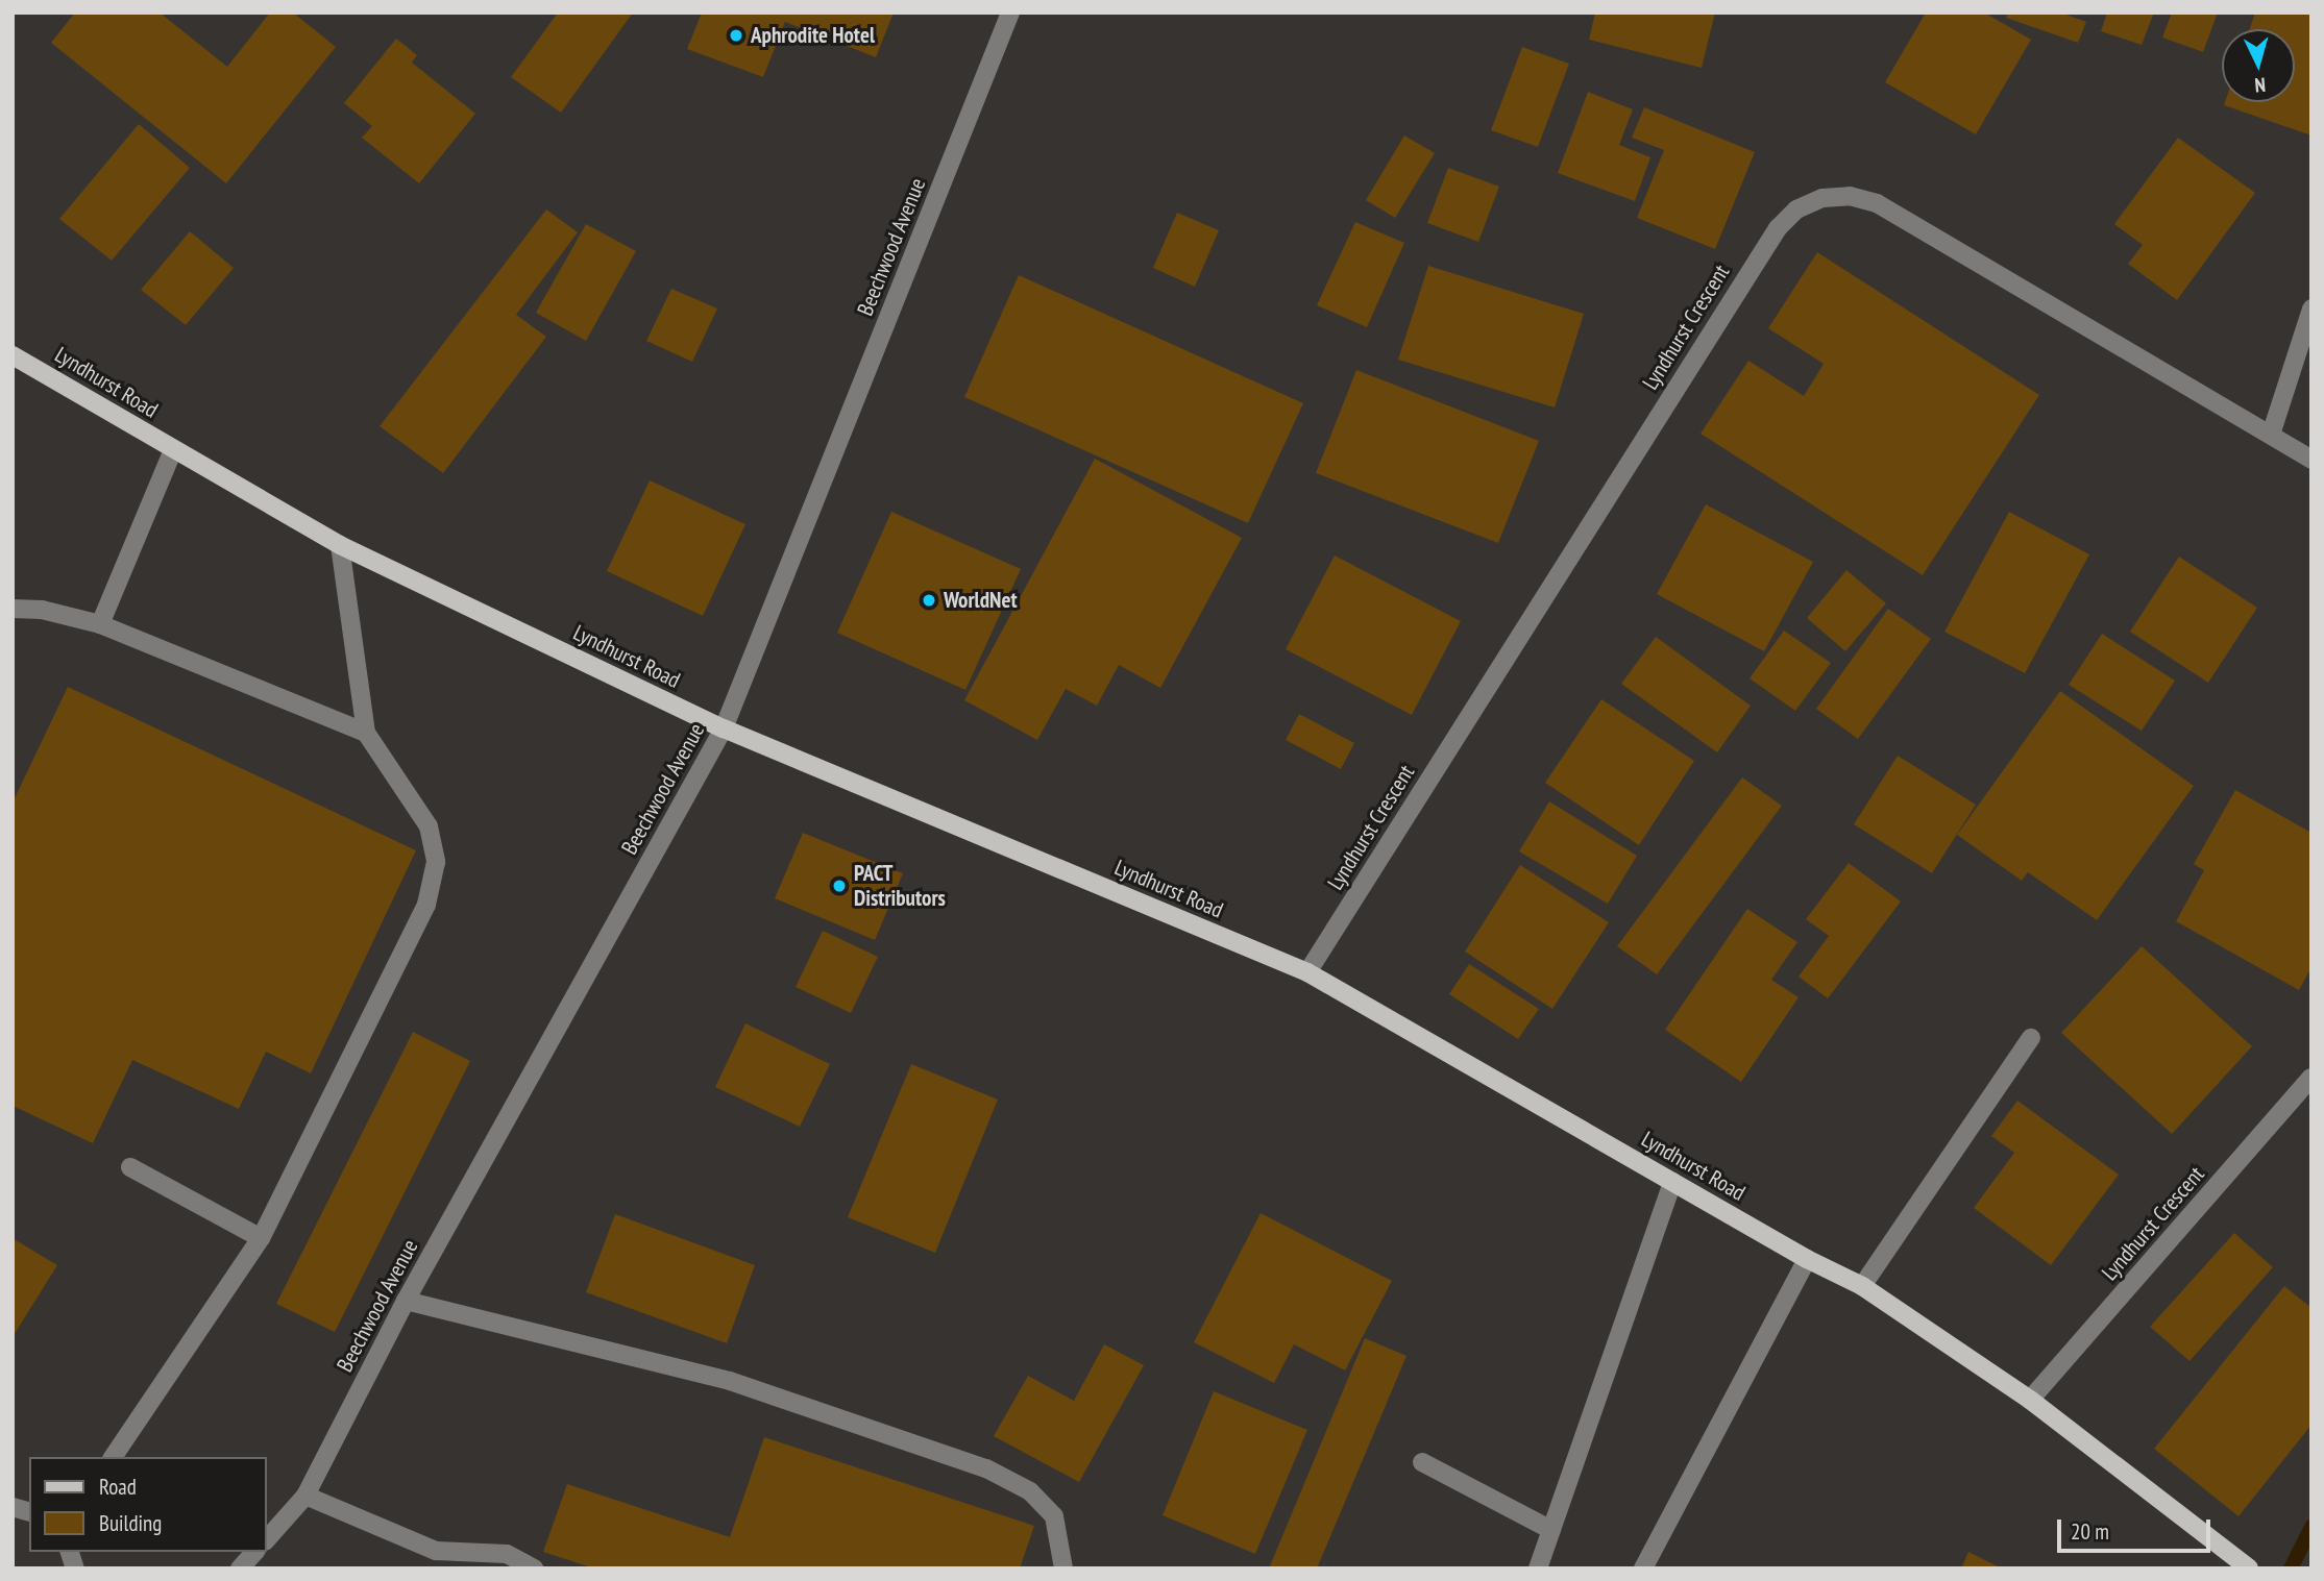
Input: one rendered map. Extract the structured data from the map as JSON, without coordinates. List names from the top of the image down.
{
  "streets": {
    "main road": ["Lyndhurst Road"],
    "street": ["Beechwood Avenue", "Lyndhurst Crescent"]
  },
  "crossings": [
    ["Beechwood Avenue", "Lyndhurst Road"],
    ["Lyndhurst Crescent", "Lyndhurst Road"]
  ],
  "places": ["Aphrodite Hotel", "WorldNet", "PACT Distributors"],
  "legend": ["Road", "Building"],
  "scale_bar": "20 m",
  "north": "bottom"
}
